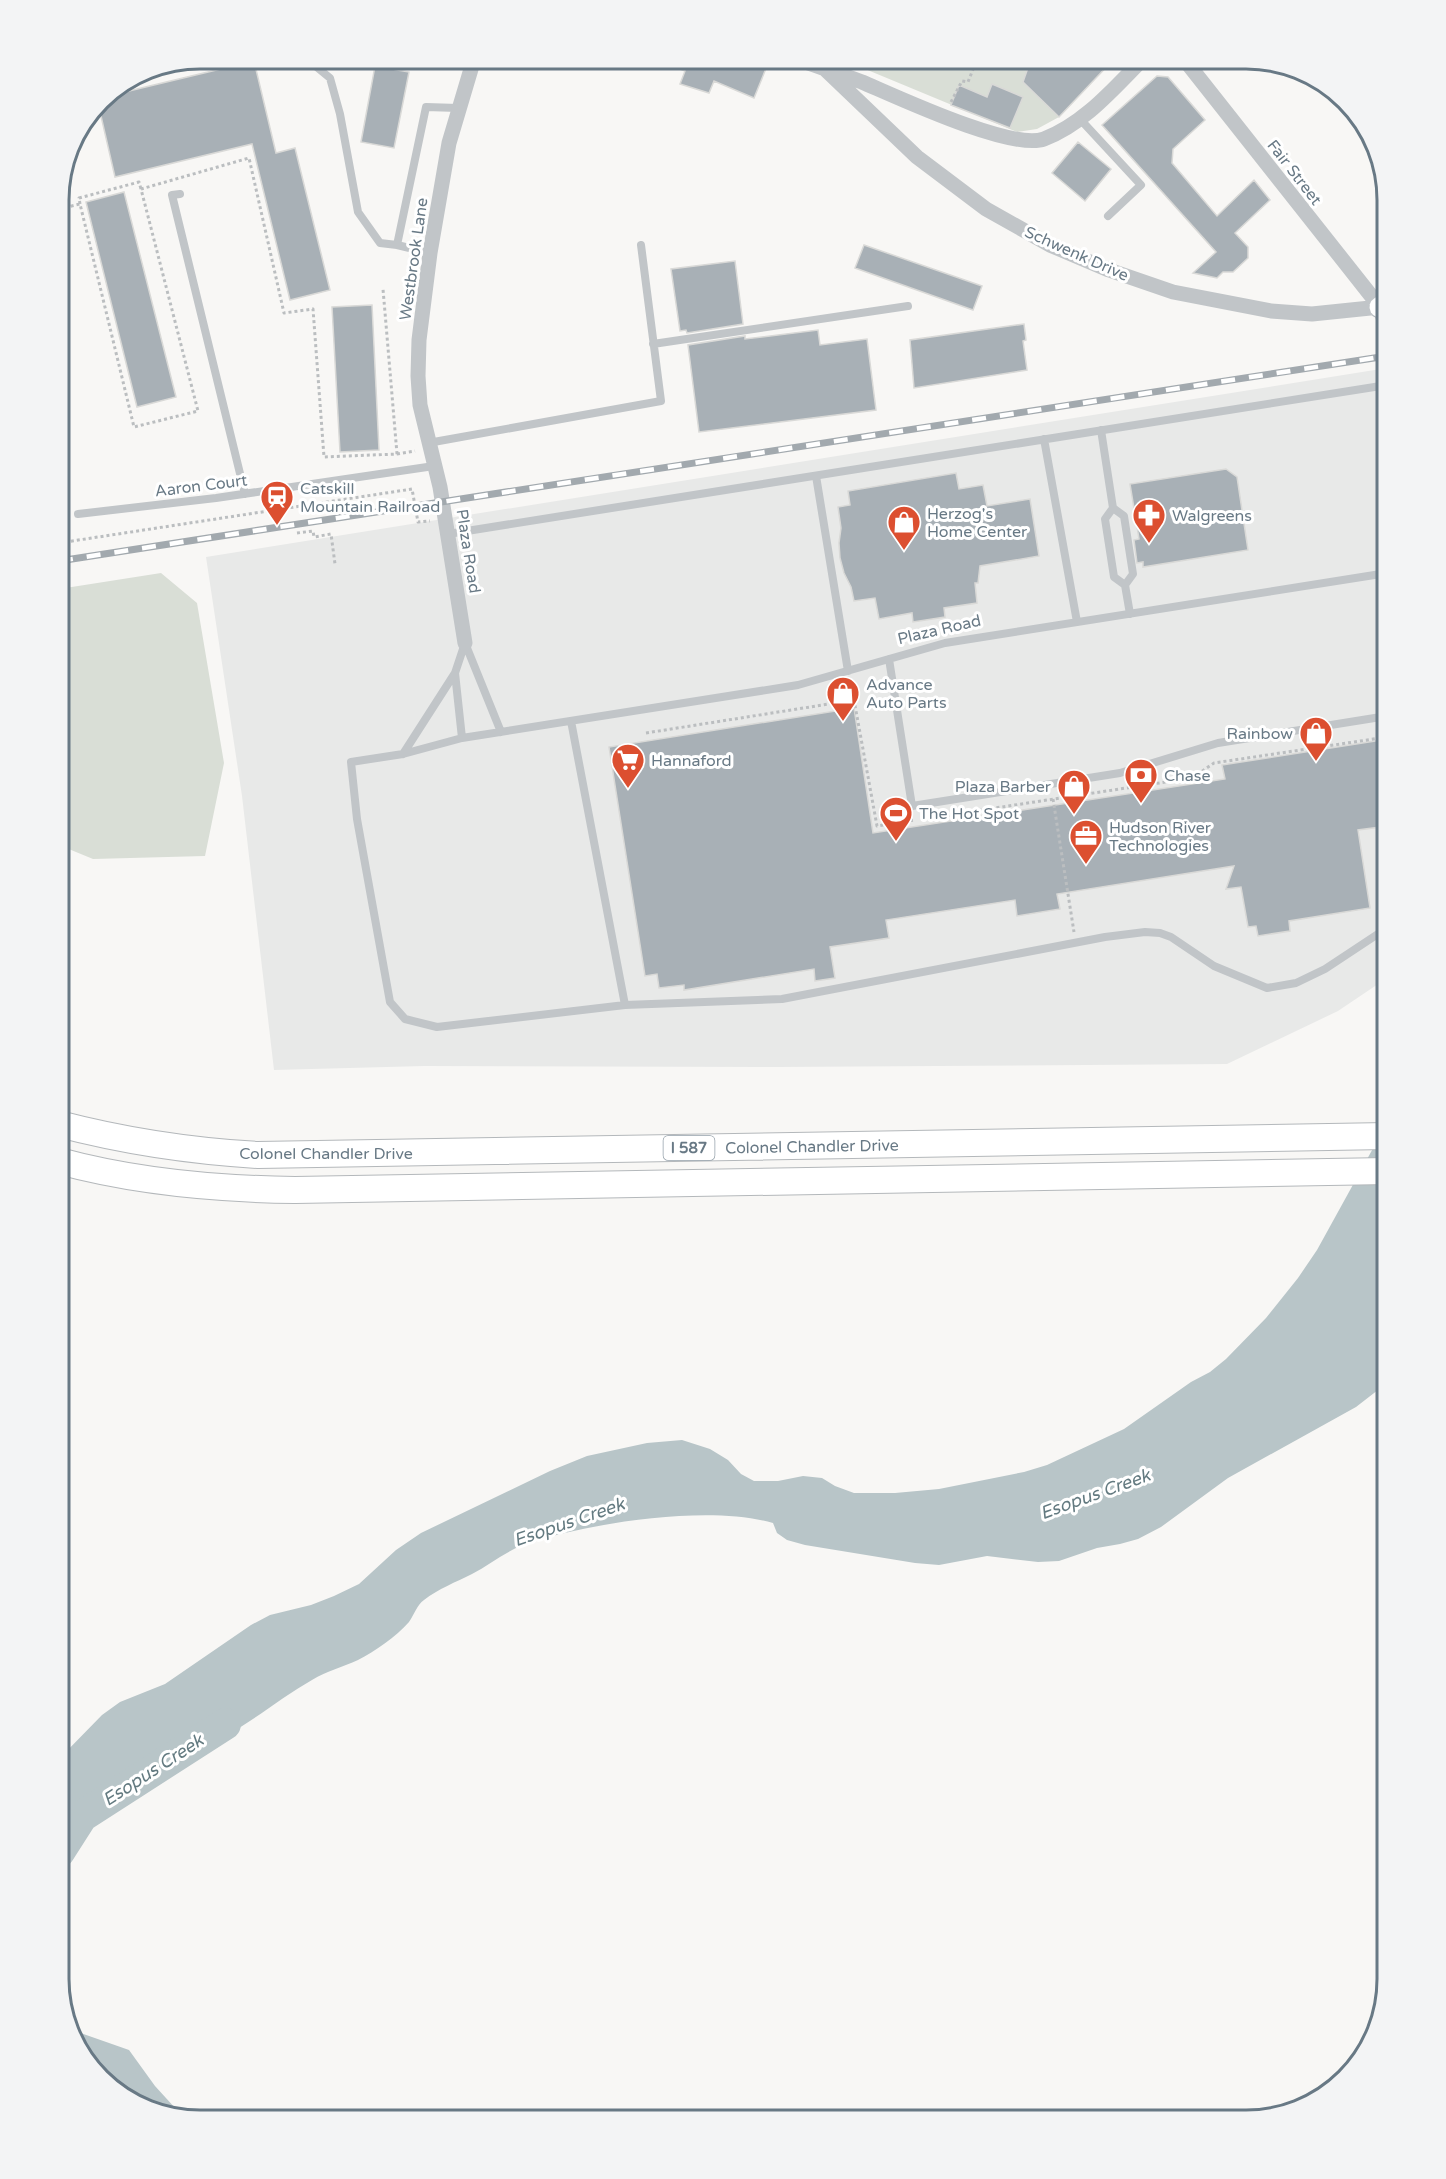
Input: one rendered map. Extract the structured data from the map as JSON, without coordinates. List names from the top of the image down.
{
  "streets": {
    "highway": ["Colonel Chandler Drive", "I 587"],
    "street": [
      "Fair Street",
      "Schwenk Drive",
      "Westbrook Lane",
      "Plaza Road"
    ],
    "lane": ["Aaron Court"]
  },
  "crossings": [
    ["Westbrook Lane", "Aaron Court"],
    ["Westbrook Lane", "Plaza Road"],
    ["Aaron Court", "Plaza Road"]
  ],
  "water": ["Esopus Creek"],
  "places": {
    "station": ["Catskill Mountain Railroad"],
    "pharmacy": ["Walgreens"],
    "shop": [
      "Herzog's Home Center",
      "Advance Auto Parts",
      "Rainbow",
      "Plaza Barber"
    ],
    "supermarket": ["Hannaford"],
    "bank": ["Chase"],
    "sports": ["The Hot Spot"],
    "office": ["Hudson River Technologies"]
  }
}
